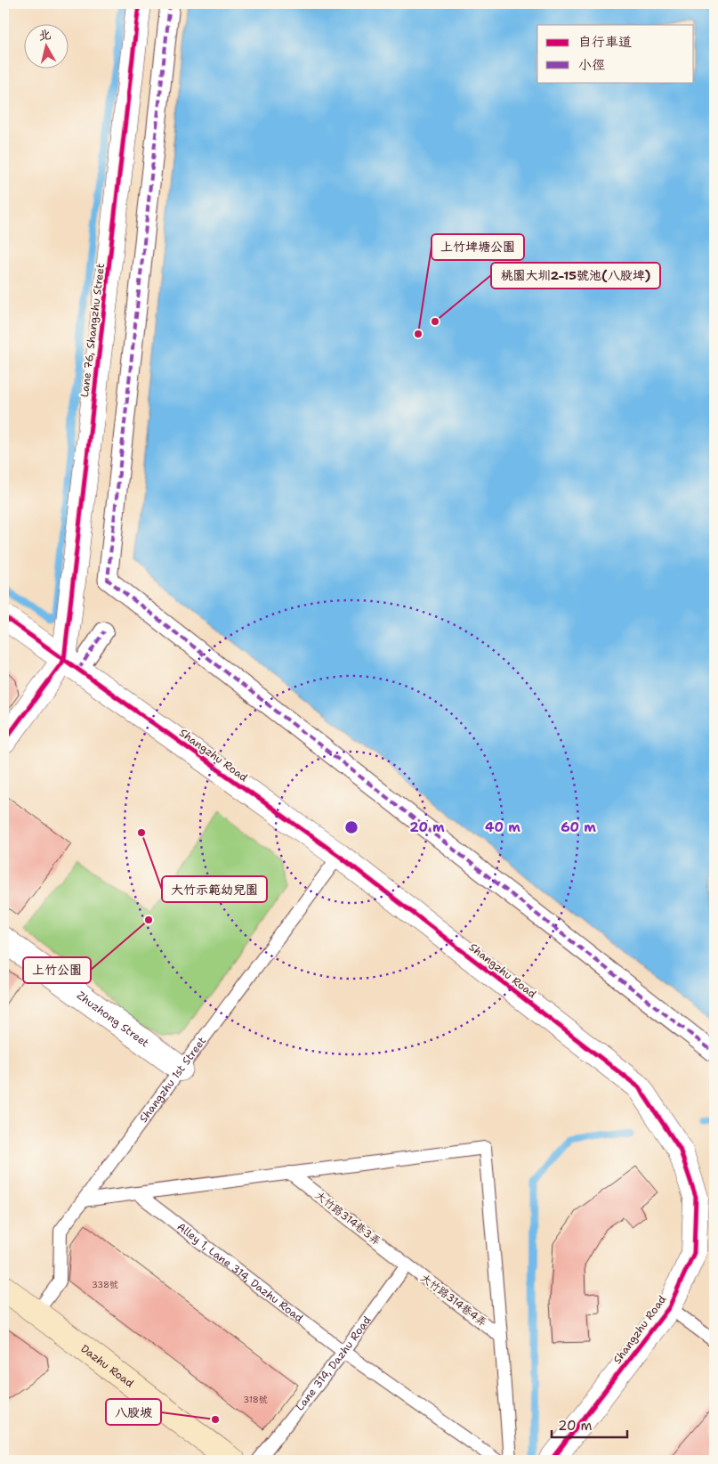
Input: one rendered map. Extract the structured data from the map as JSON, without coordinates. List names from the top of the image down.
{
  "streets": {
    "main road": ["Dazhu Road"],
    "street": ["Lane 76, Shangzhu Street", "Shangzhu Road", "Zhuzhong Street"],
    "lane": [
      "Shangzhu 1st Street",
      "大竹路314巷3弄",
      "Alley 1, Lane 314, Dazhu Road",
      "大竹路314巷4弄",
      "Lane 314, Dazhu Road"
    ]
  },
  "crossings": [
    ["Lane 76, Shangzhu Street", "Shangzhu Road"],
    ["Shangzhu Road", "Shangzhu 1st Street"],
    ["Zhuzhong Street", "Shangzhu 1st Street"],
    ["Shangzhu 1st Street", "Dazhu Road"],
    ["大竹路314巷3弄", "大竹路314巷4弄"],
    ["大竹路314巷3弄", "Lane 314, Dazhu Road"],
    ["Alley 1, Lane 314, Dazhu Road", "Lane 314, Dazhu Road"],
    ["大竹路314巷4弄", "Lane 314, Dazhu Road"]
  ],
  "places": [
    "桃園大圳2-15號池(八股埤)",
    "上竹埤塘公園",
    "大竹示範幼兒園",
    "上竹公園",
    "八股坡"
  ],
  "house_numbers": ["338號", "318號"],
  "legend": ["自行車道", "小徑"],
  "scale_bar": "20 m",
  "north": "top",
  "rings": ["20 m", "40 m", "60 m"]
}
